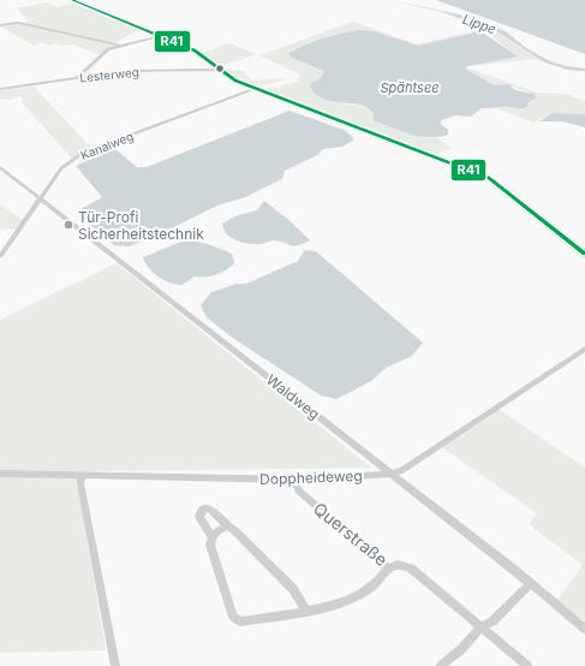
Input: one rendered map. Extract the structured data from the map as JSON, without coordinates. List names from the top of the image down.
{
  "streets": {
    "street": [
      "Lesterweg",
      "Kanalweg",
      "Waldweg",
      "Doppheideweg",
      "Querstraße"
    ]
  },
  "crossings": [
    ["Kanalweg", "Waldweg"],
    ["Waldweg", "Doppheideweg"],
    ["Doppheideweg", "Querstraße"]
  ],
  "water": ["Lippe", "Spähtsee"],
  "places": ["Tür-Profi Sicherheitstechnik"],
  "lines": ["transit line R41"]
}
